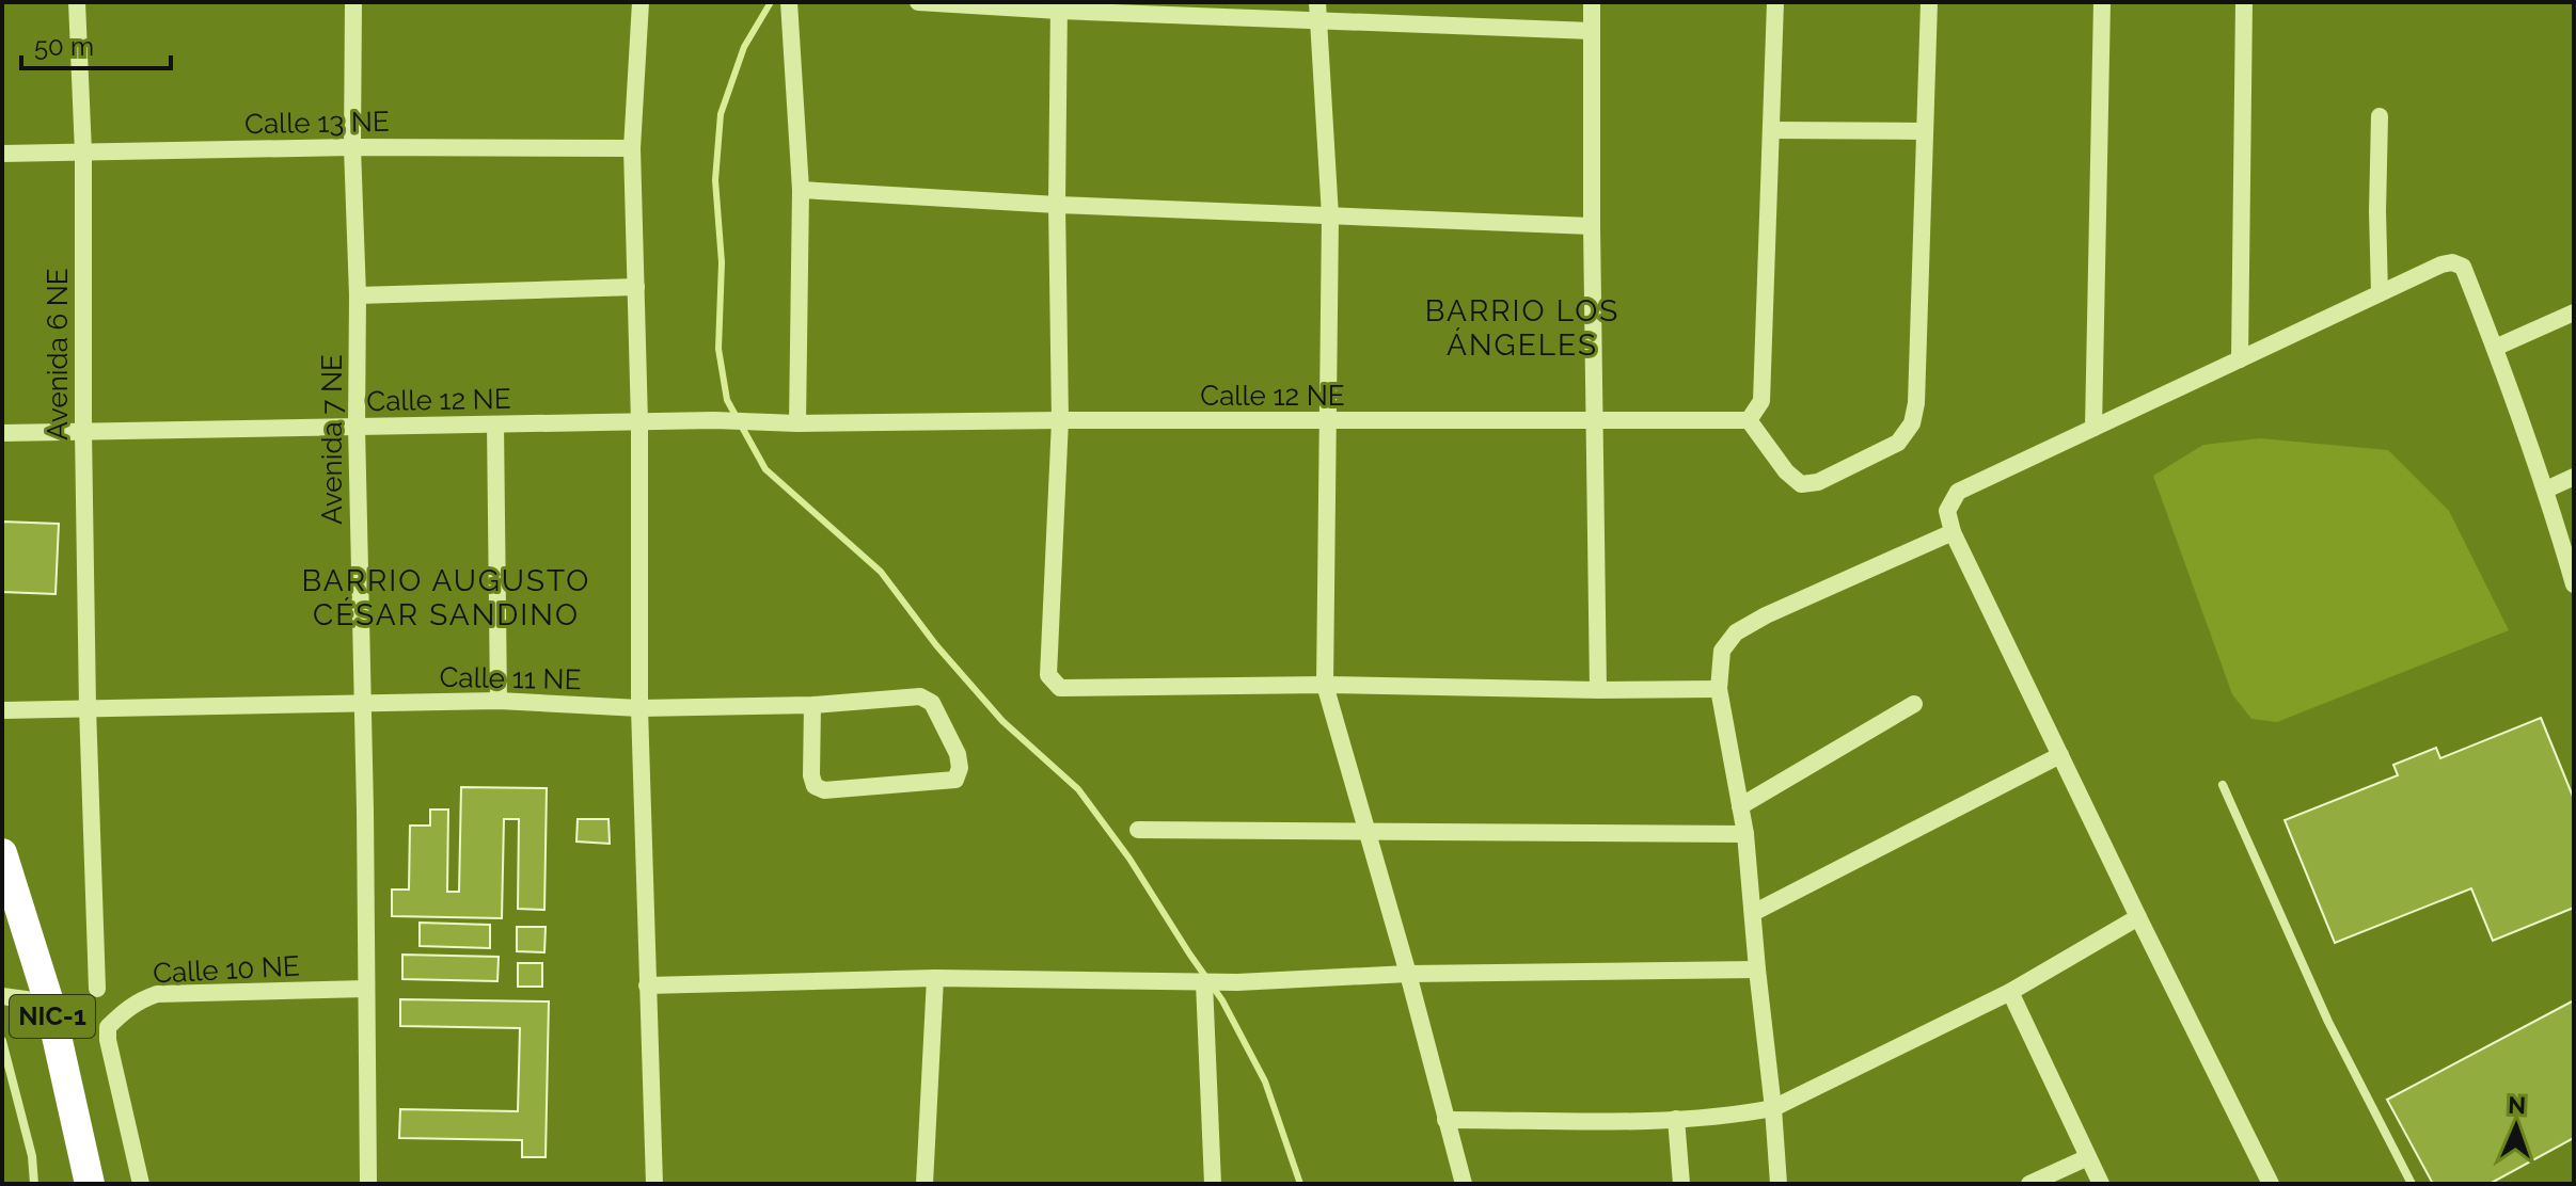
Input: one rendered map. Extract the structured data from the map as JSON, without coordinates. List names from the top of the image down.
{
  "streets": {
    "highway": ["NIC-1"],
    "street": [
      "Calle 13 NE",
      "Avenida 6 NE",
      "Calle 12 NE",
      "Avenida 7 NE",
      "Calle 11 NE",
      "Calle 10 NE"
    ]
  },
  "crossings": [
    ["Calle 13 NE", "Avenida 6 NE"],
    ["Calle 13 NE", "Avenida 7 NE"],
    ["Avenida 6 NE", "Calle 12 NE"],
    ["Avenida 6 NE", "Calle 11 NE"],
    ["Calle 12 NE", "Avenida 7 NE"],
    ["Avenida 7 NE", "Calle 11 NE"],
    ["Avenida 7 NE", "Calle 10 NE"]
  ],
  "districts": ["BARRIO LOS ÁNGELES", "BARRIO AUGUSTO CÉSAR SANDINO"],
  "scale_bar": "50 m",
  "north": "top"
}
